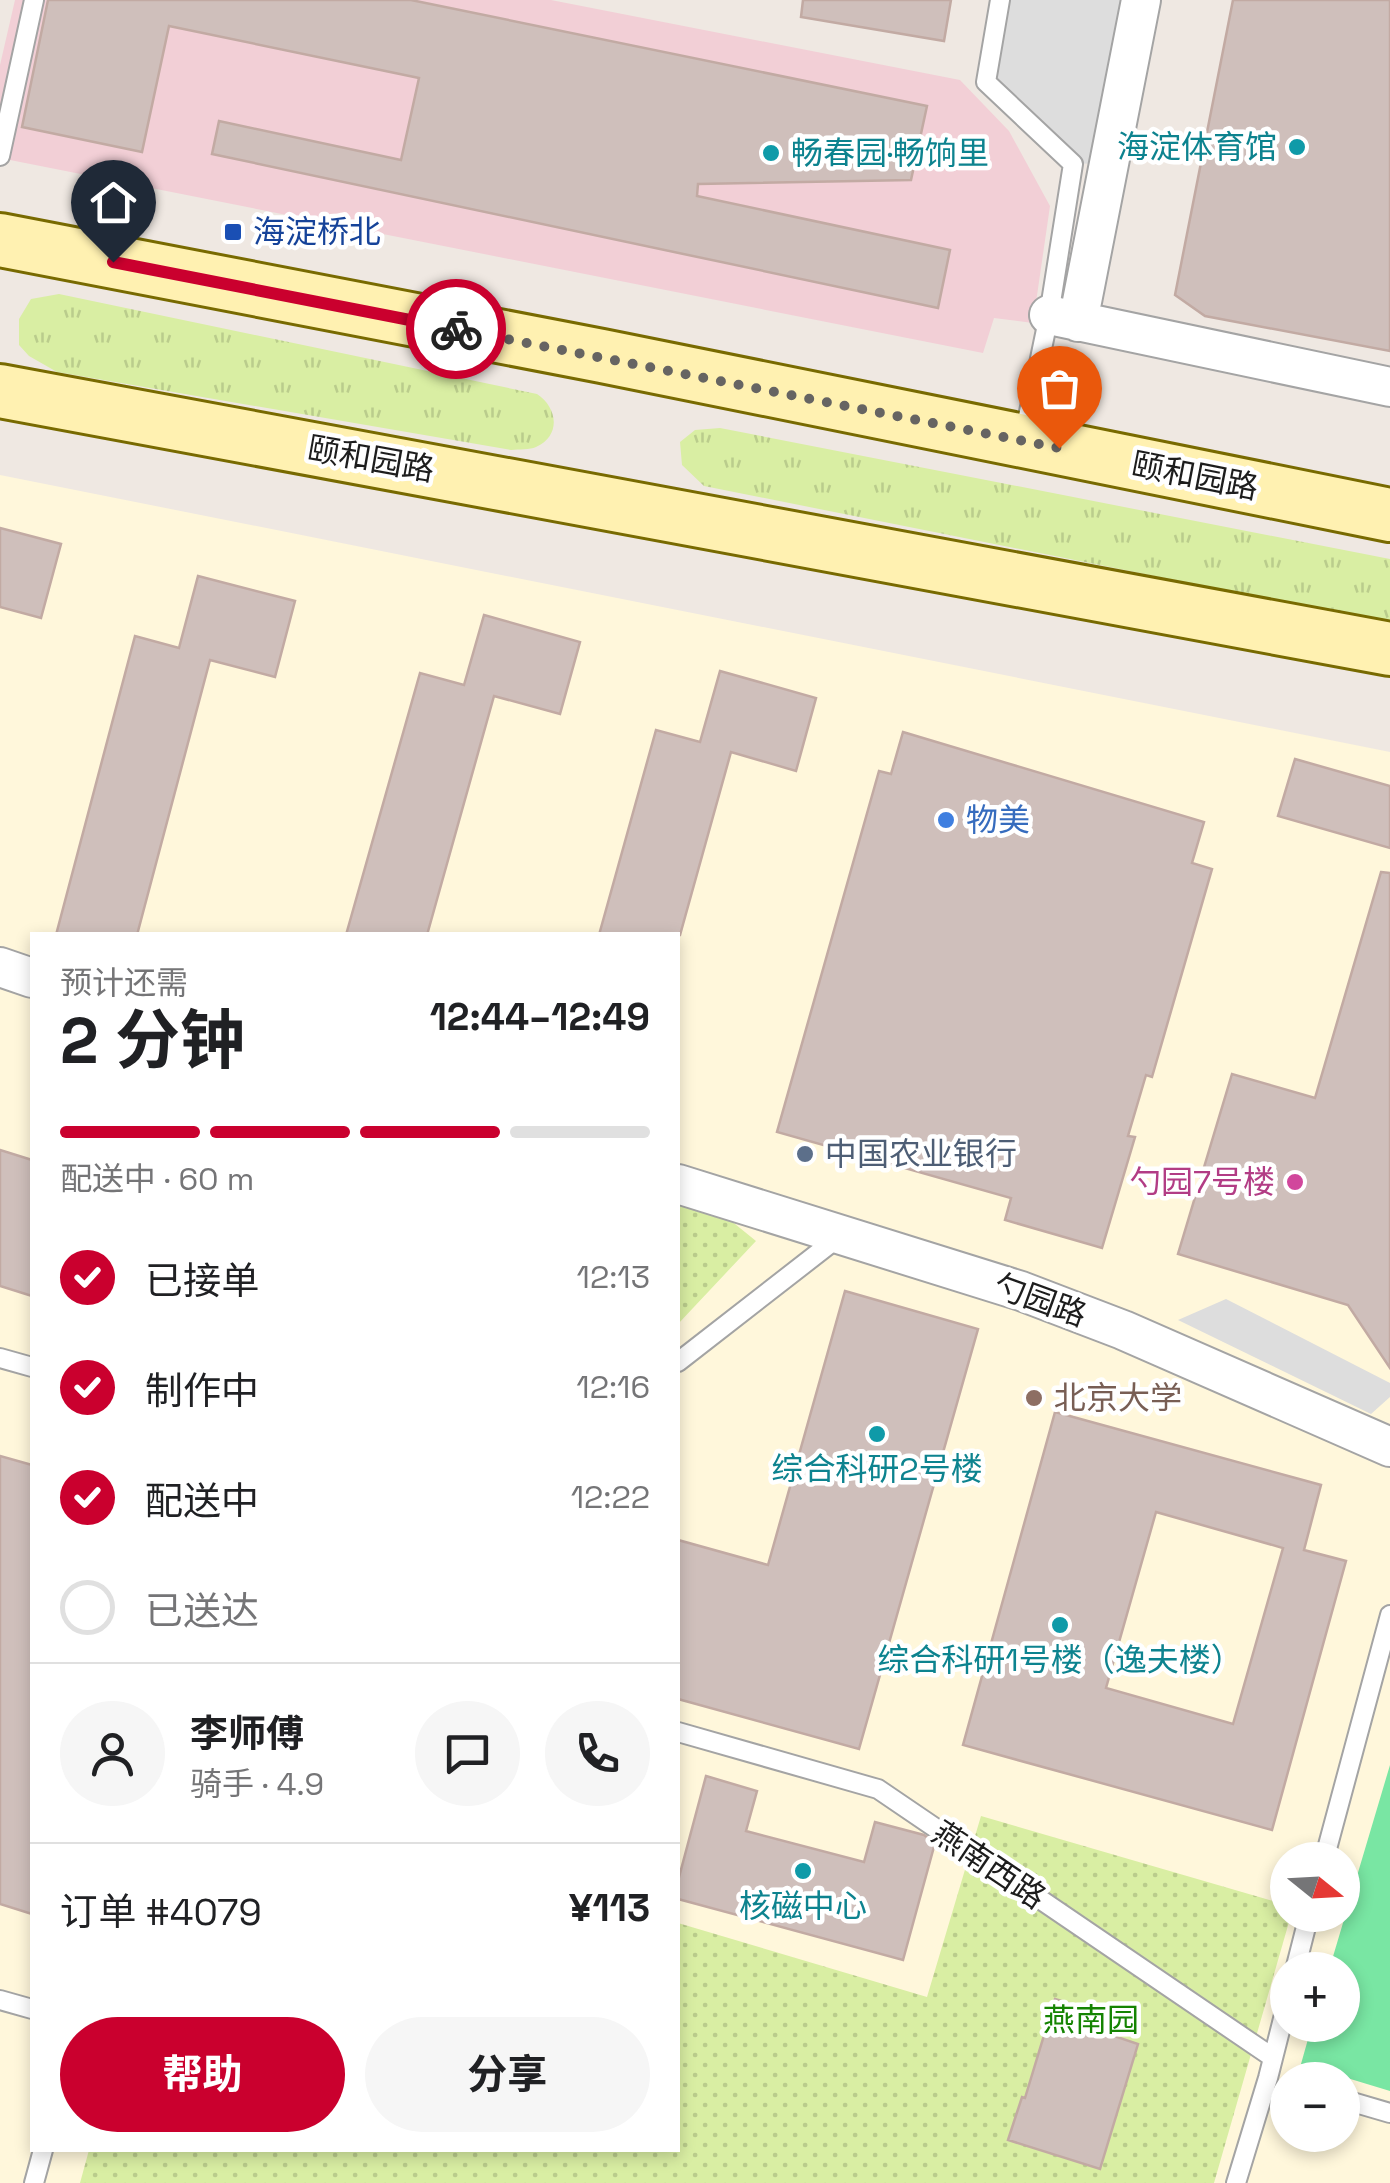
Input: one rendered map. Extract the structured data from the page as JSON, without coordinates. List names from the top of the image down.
{
  "streets": {
    "street": ["颐和园路", "勺园路"],
    "lane": ["燕南西路"]
  },
  "parks": ["燕南园"],
  "places": {
    "other": [
      "海淀体育馆",
      "畅春园·畅饷里",
      "物美",
      "中国农业银行",
      "勺园7号楼",
      "北京大学",
      "综合科研2号楼",
      "综合科研1号楼（逸夫楼）",
      "核磁中心"
    ],
    "transit": ["海淀桥北"]
  },
  "north": "right",
  "page": {
    "heading": ["2 分钟", "预计还需", "12:44–12:49"],
    "panel": [
      "李师傅",
      "骑手 · 4.9",
      "订单 #4079",
      "¥113"
    ],
    "bar": "配送中 · 60 m",
    "list": [
      ["已接单", "12:13"],
      ["制作中", "12:16"],
      ["配送中", "12:22"],
      "已送达"
    ],
    "map_buttons": ["+", "−"],
    "buttons": ["帮助", "分享"]
  }
}
